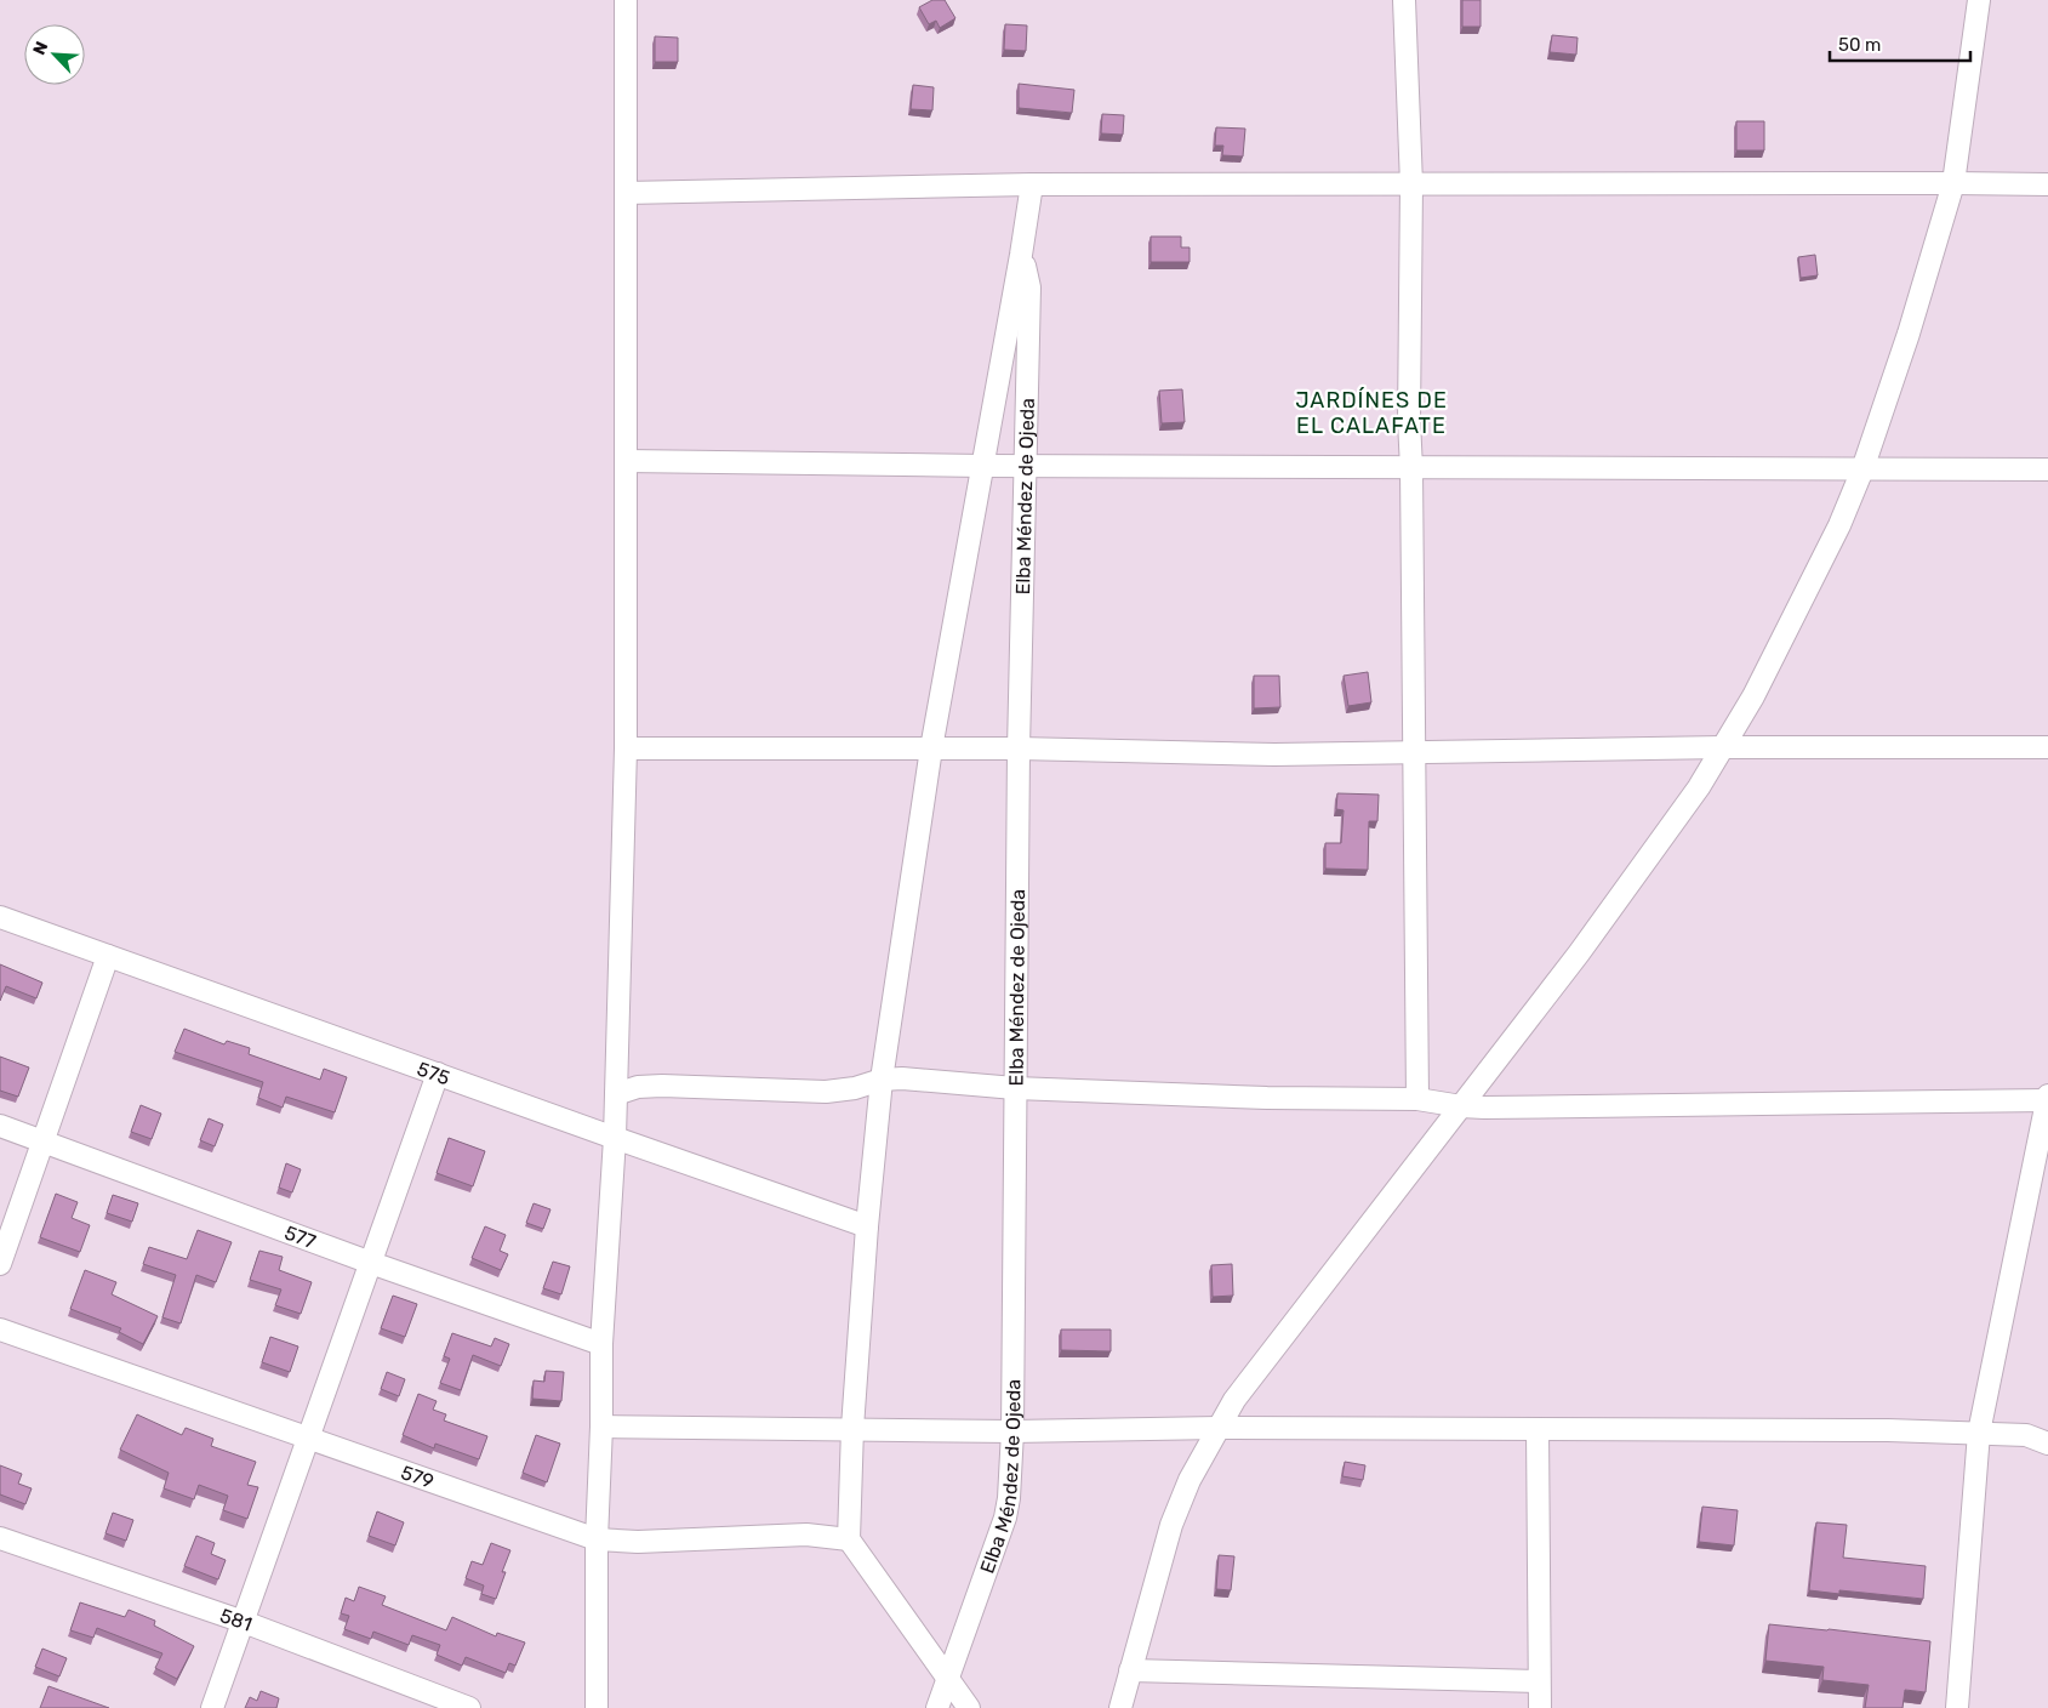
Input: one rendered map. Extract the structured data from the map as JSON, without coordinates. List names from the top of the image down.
{
  "streets": {
    "street": [
      "Elba Méndez de Ojeda",
      "575",
      "577",
      "579",
      "581"
    ]
  },
  "districts": ["JARDÍNES DE EL CALAFATE"],
  "scale_bar": "50 m",
  "north": "top left"
}
